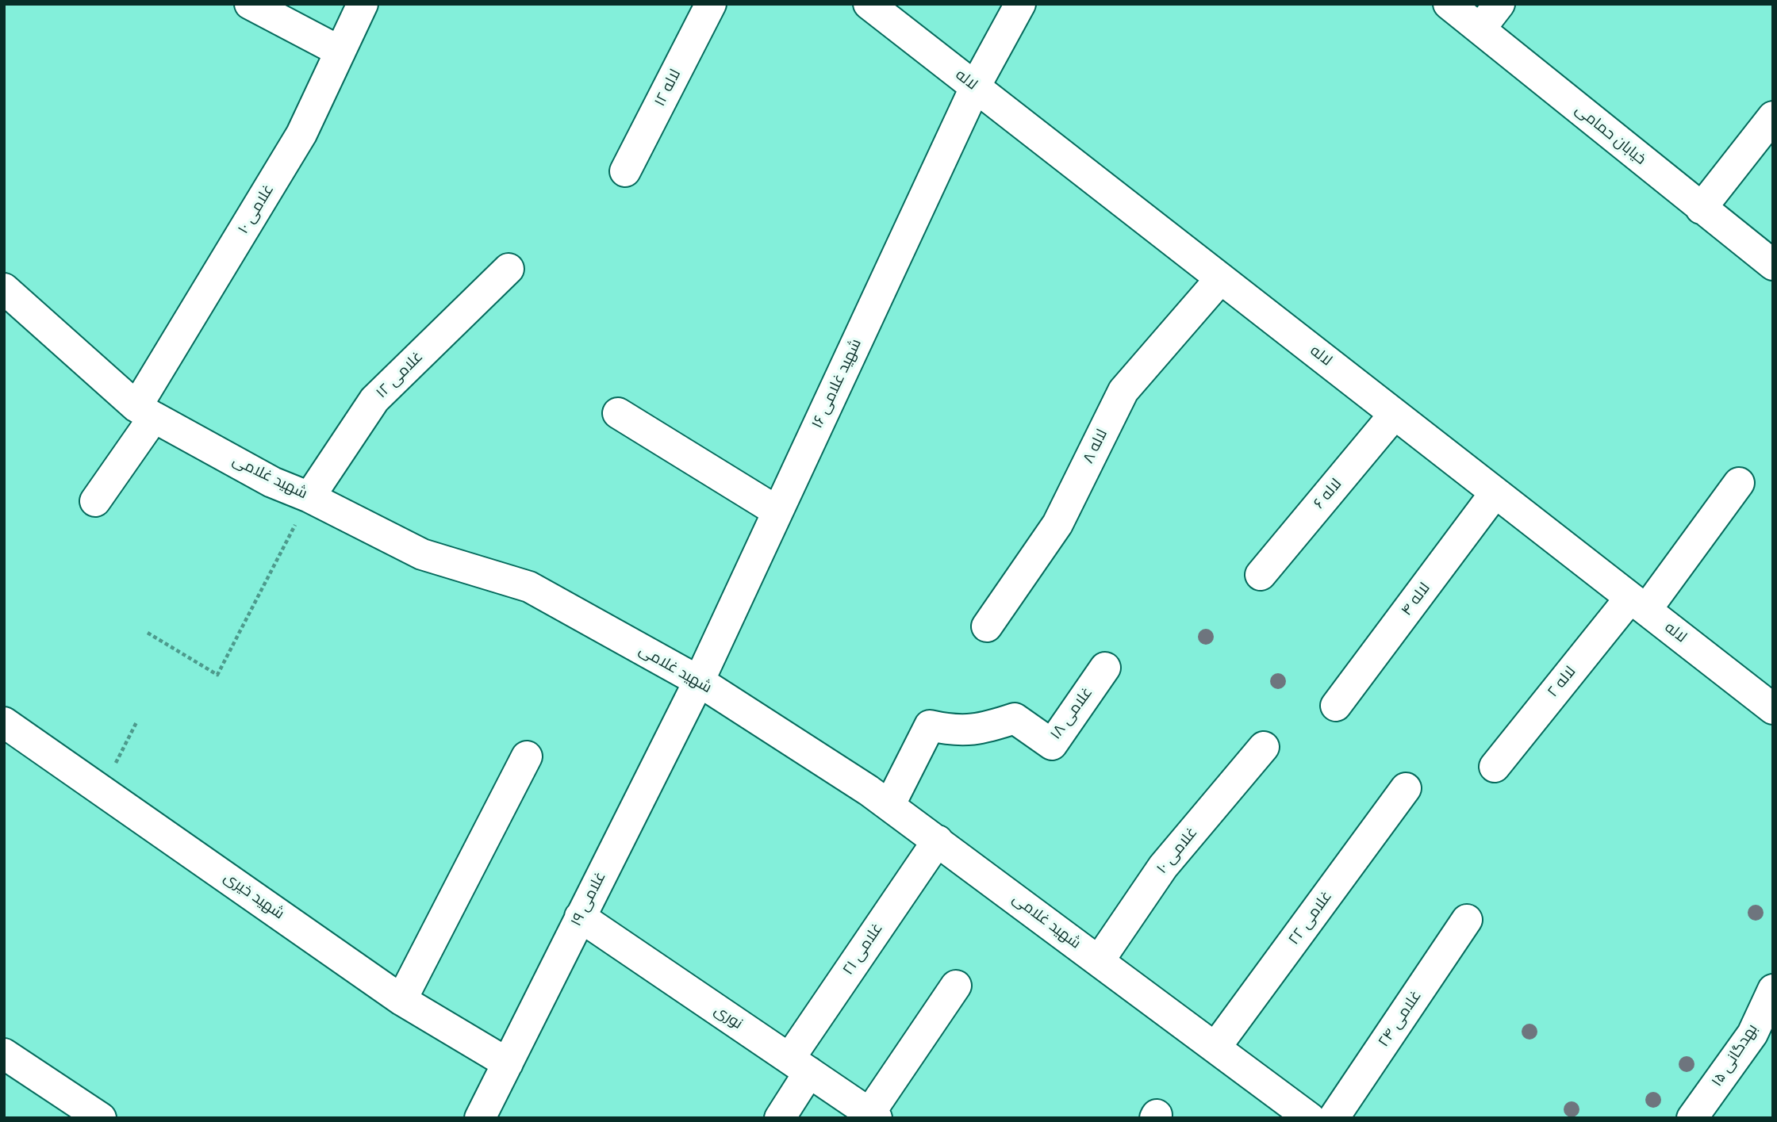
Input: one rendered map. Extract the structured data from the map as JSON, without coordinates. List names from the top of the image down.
{
  "streets": {
    "street": [
      "لاله",
      "لاله ۱۲",
      "خیابان حمامی",
      "غلامی ۱۰",
      "غلامی ۱۲",
      "شهید غلامی ۱۶",
      "لاله ۸",
      "شهید غلامی",
      "لاله ۶",
      "لاله ۴",
      "لاله ۲",
      "غلامی ۱۸",
      "شهید خیری",
      "غلامی ۱۹",
      "غلامی ۲۲",
      "غلامی ۲۱",
      "نوری",
      "غلامی ۲۴",
      "بهدگانی ۱۵"
    ]
  },
  "crossings": [
    ["لاله", "شهید غلامی ۱۶"],
    ["لاله", "لاله ۸"],
    ["لاله", "لاله ۶"],
    ["لاله", "لاله ۴"],
    ["لاله", "لاله ۲"],
    ["غلامی ۱۰", "شهید غلامی"],
    ["غلامی ۱۲", "شهید غلامی"],
    ["شهید غلامی ۱۶", "شهید غلامی"],
    ["شهید غلامی ۱۶", "غلامی ۱۹"],
    ["شهید غلامی", "غلامی ۱۸"],
    ["شهید غلامی", "غلامی ۱۹"],
    ["شهید غلامی", "غلامی ۲۲"],
    ["شهید غلامی", "غلامی ۲۱"],
    ["شهید خیری", "غلامی ۱۹"],
    ["غلامی ۱۹", "نوری"],
    ["غلامی ۲۱", "نوری"]
  ]
}
